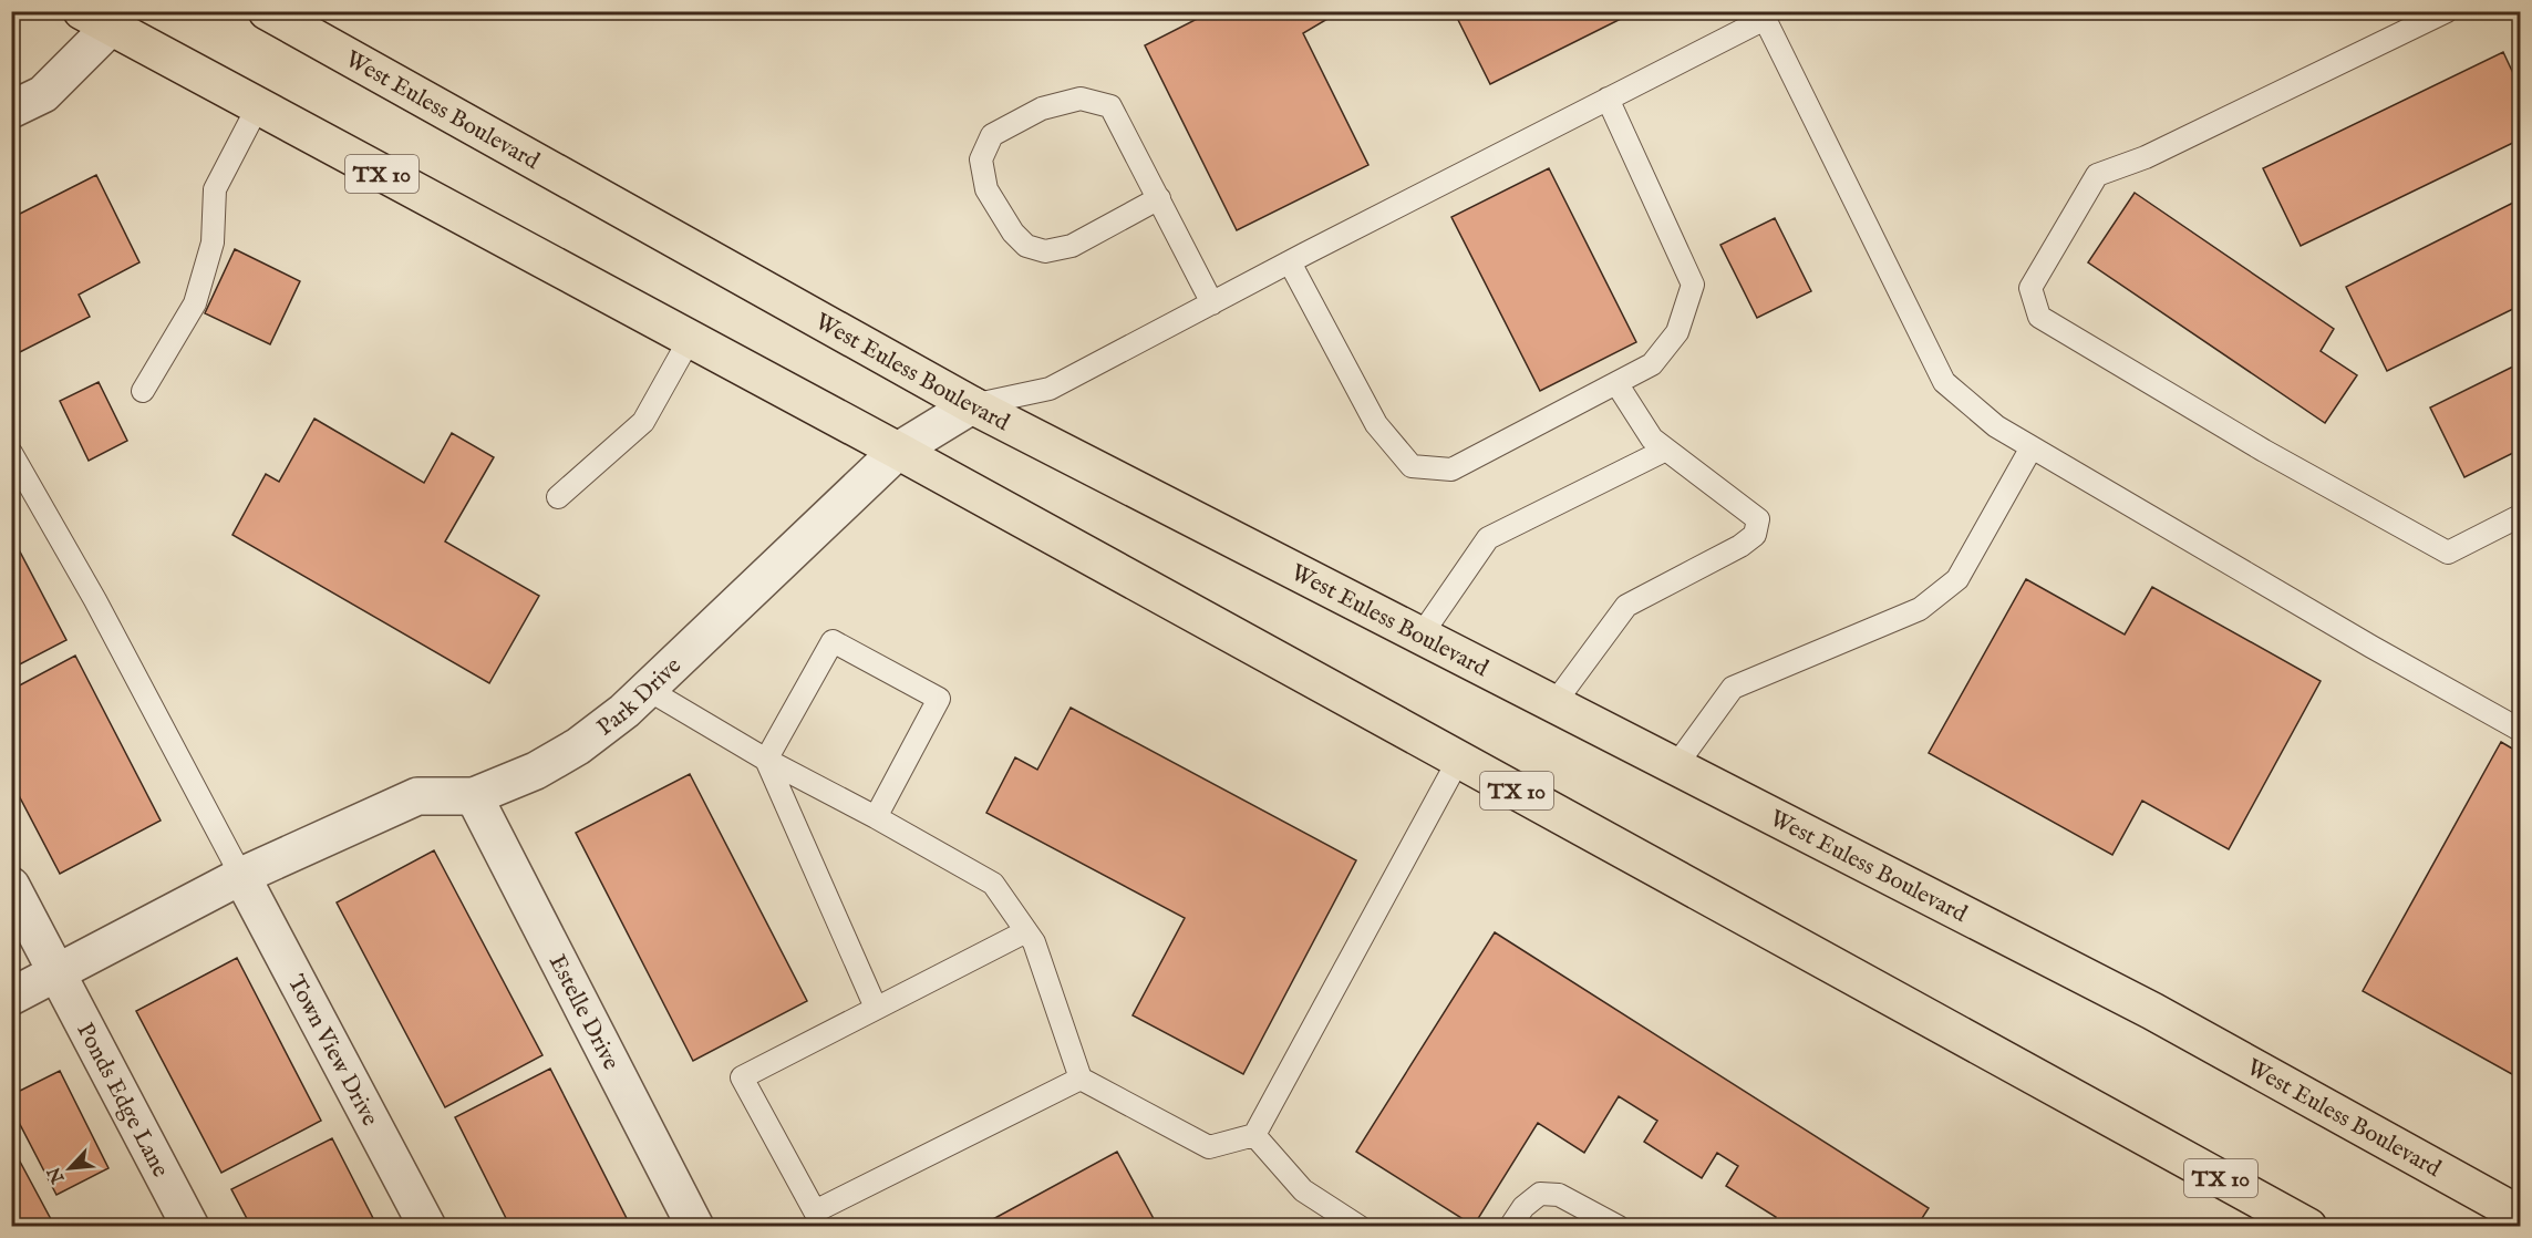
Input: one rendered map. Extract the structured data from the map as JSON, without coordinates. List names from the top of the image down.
{
  "streets": {
    "main road": ["West Euless Boulevard", "TX 10"],
    "street": [
      "Park Drive",
      "Estelle Drive",
      "Town View Drive",
      "Ponds Edge Lane"
    ]
  },
  "crossings": [
    ["West Euless Boulevard", "Park Drive"],
    ["TX 10", "Park Drive"],
    ["Park Drive", "Estelle Drive"],
    ["Park Drive", "Town View Drive"],
    ["Park Drive", "Ponds Edge Lane"]
  ],
  "north": "bottom left"
}
